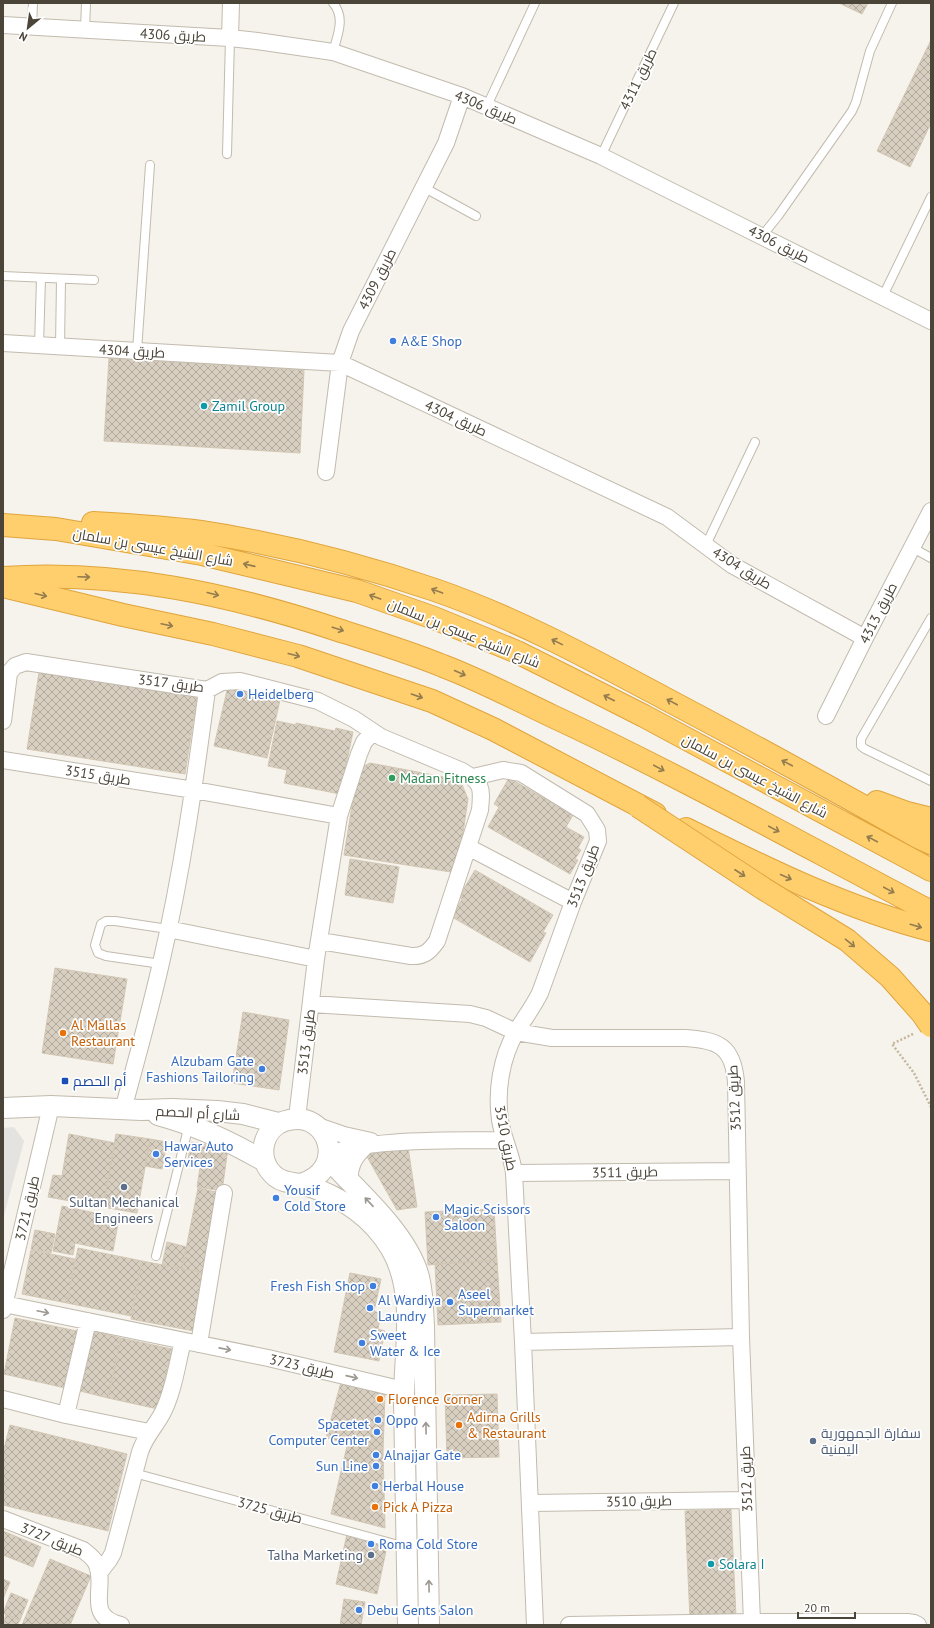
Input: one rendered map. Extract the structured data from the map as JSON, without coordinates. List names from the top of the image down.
{
  "streets": {
    "highway": ["شارع الشيخ عيسى بن سلمان"],
    "street": [
      "طريق 4306",
      "طريق 4309",
      "طريق 4304",
      "طريق 4313",
      "طريق 3517",
      "طريق 3515",
      "طريق 3513",
      "طريق 3512",
      "شارع أم الحصم",
      "طريق 3510",
      "طريق 3511",
      "طريق 3721",
      "طريق 3723",
      "طريق 3727"
    ],
    "lane": ["طريق 4311", "طريق 3725"]
  },
  "crossings": [
    ["طريق 4306", "طريق 4311"],
    ["طريق 4306", "طريق 4309"],
    ["طريق 4309", "طريق 4304"],
    ["طريق 4304", "طريق 4313"],
    ["طريق 3517", "طريق 3513"],
    ["طريق 3515", "طريق 3513"],
    ["طريق 3513", "طريق 3512"],
    ["طريق 3513", "شارع أم الحصم"],
    ["طريق 3513", "طريق 3510"],
    ["طريق 3512", "طريق 3510"],
    ["طريق 3512", "طريق 3511"],
    ["شارع أم الحصم", "طريق 3721"],
    ["طريق 3510", "طريق 3511"],
    ["طريق 3721", "طريق 3723"]
  ],
  "one_way": ["طريق 3723"],
  "places": {
    "other": [
      "A&E Shop",
      "Zamil Group",
      "Heidelberg",
      "Madan Fitness",
      "Al Mallas Restaurant",
      "Alzubam Gate Fashions Tailoring",
      "Hawar Auto Services",
      "Sultan Mechanical Engineers",
      "Yousif Cold Store",
      "Magic Scissors Saloon",
      "Fresh Fish Shop",
      "Aseel Supermarket",
      "Al Wardiya Laundry",
      "Sweet Water & Ice",
      "Florence Corner",
      "Oppo",
      "Adirna Grills & Restaurant",
      "Spacetet Computer Center",
      "سفارة الجمهورية اليمنية",
      "Alnajjar Gate",
      "Sun Line",
      "Herbal House",
      "Pick A Pizza",
      "Roma Cold Store",
      "Talha Marketing",
      "Solara I",
      "Debu Gents Salon"
    ],
    "transit": ["أم الحصم"]
  },
  "scale_bar": "20 m",
  "north": "bottom left"
}
